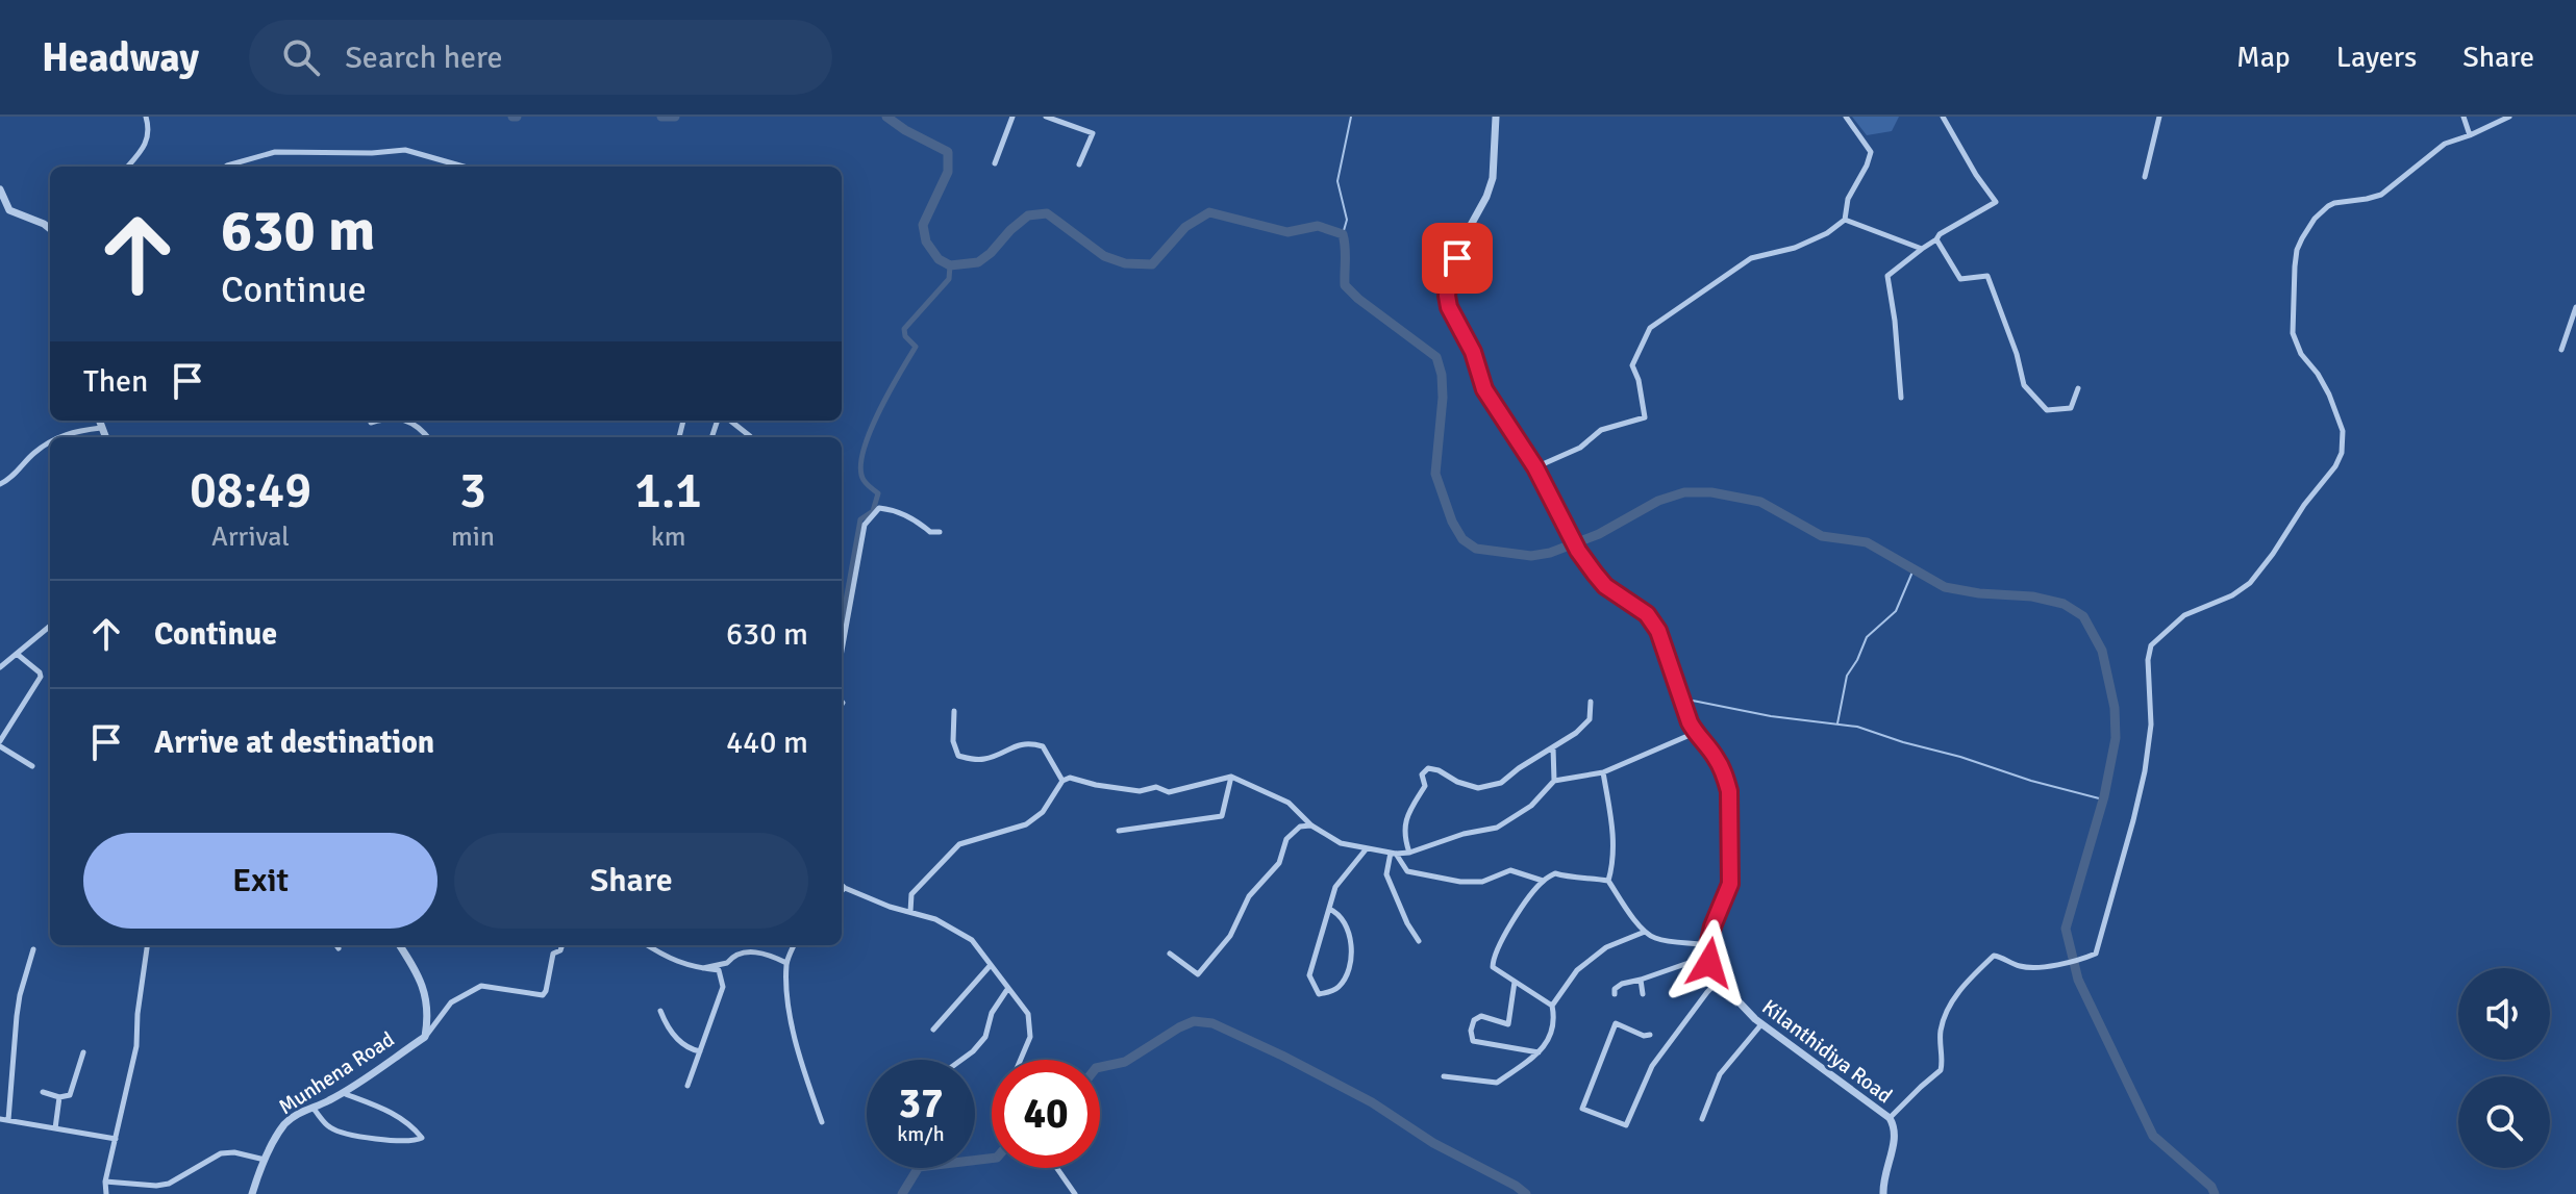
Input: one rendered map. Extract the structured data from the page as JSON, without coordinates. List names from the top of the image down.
{
  "streets": {
    "street": ["Kilanthidiya Road", "Munhena Road"]
  },
  "page": {
    "header": "Headway",
    "search": "Search here",
    "nav": ["Map", "Layers", "Share"],
    "turn": ["630 m", "Continue"],
    "then": "Then",
    "eta": [
      "08:49",
      "Arrival",
      "3",
      "min",
      "1.1",
      "km"
    ],
    "list": [
      {
        "name": "Continue",
        "value": "630 m"
      },
      {
        "name": "Arrive at destination",
        "value": "440 m"
      }
    ],
    "buttons": ["Exit", "Share"],
    "speed": "37 km/h",
    "limit": "40"
  }
}
